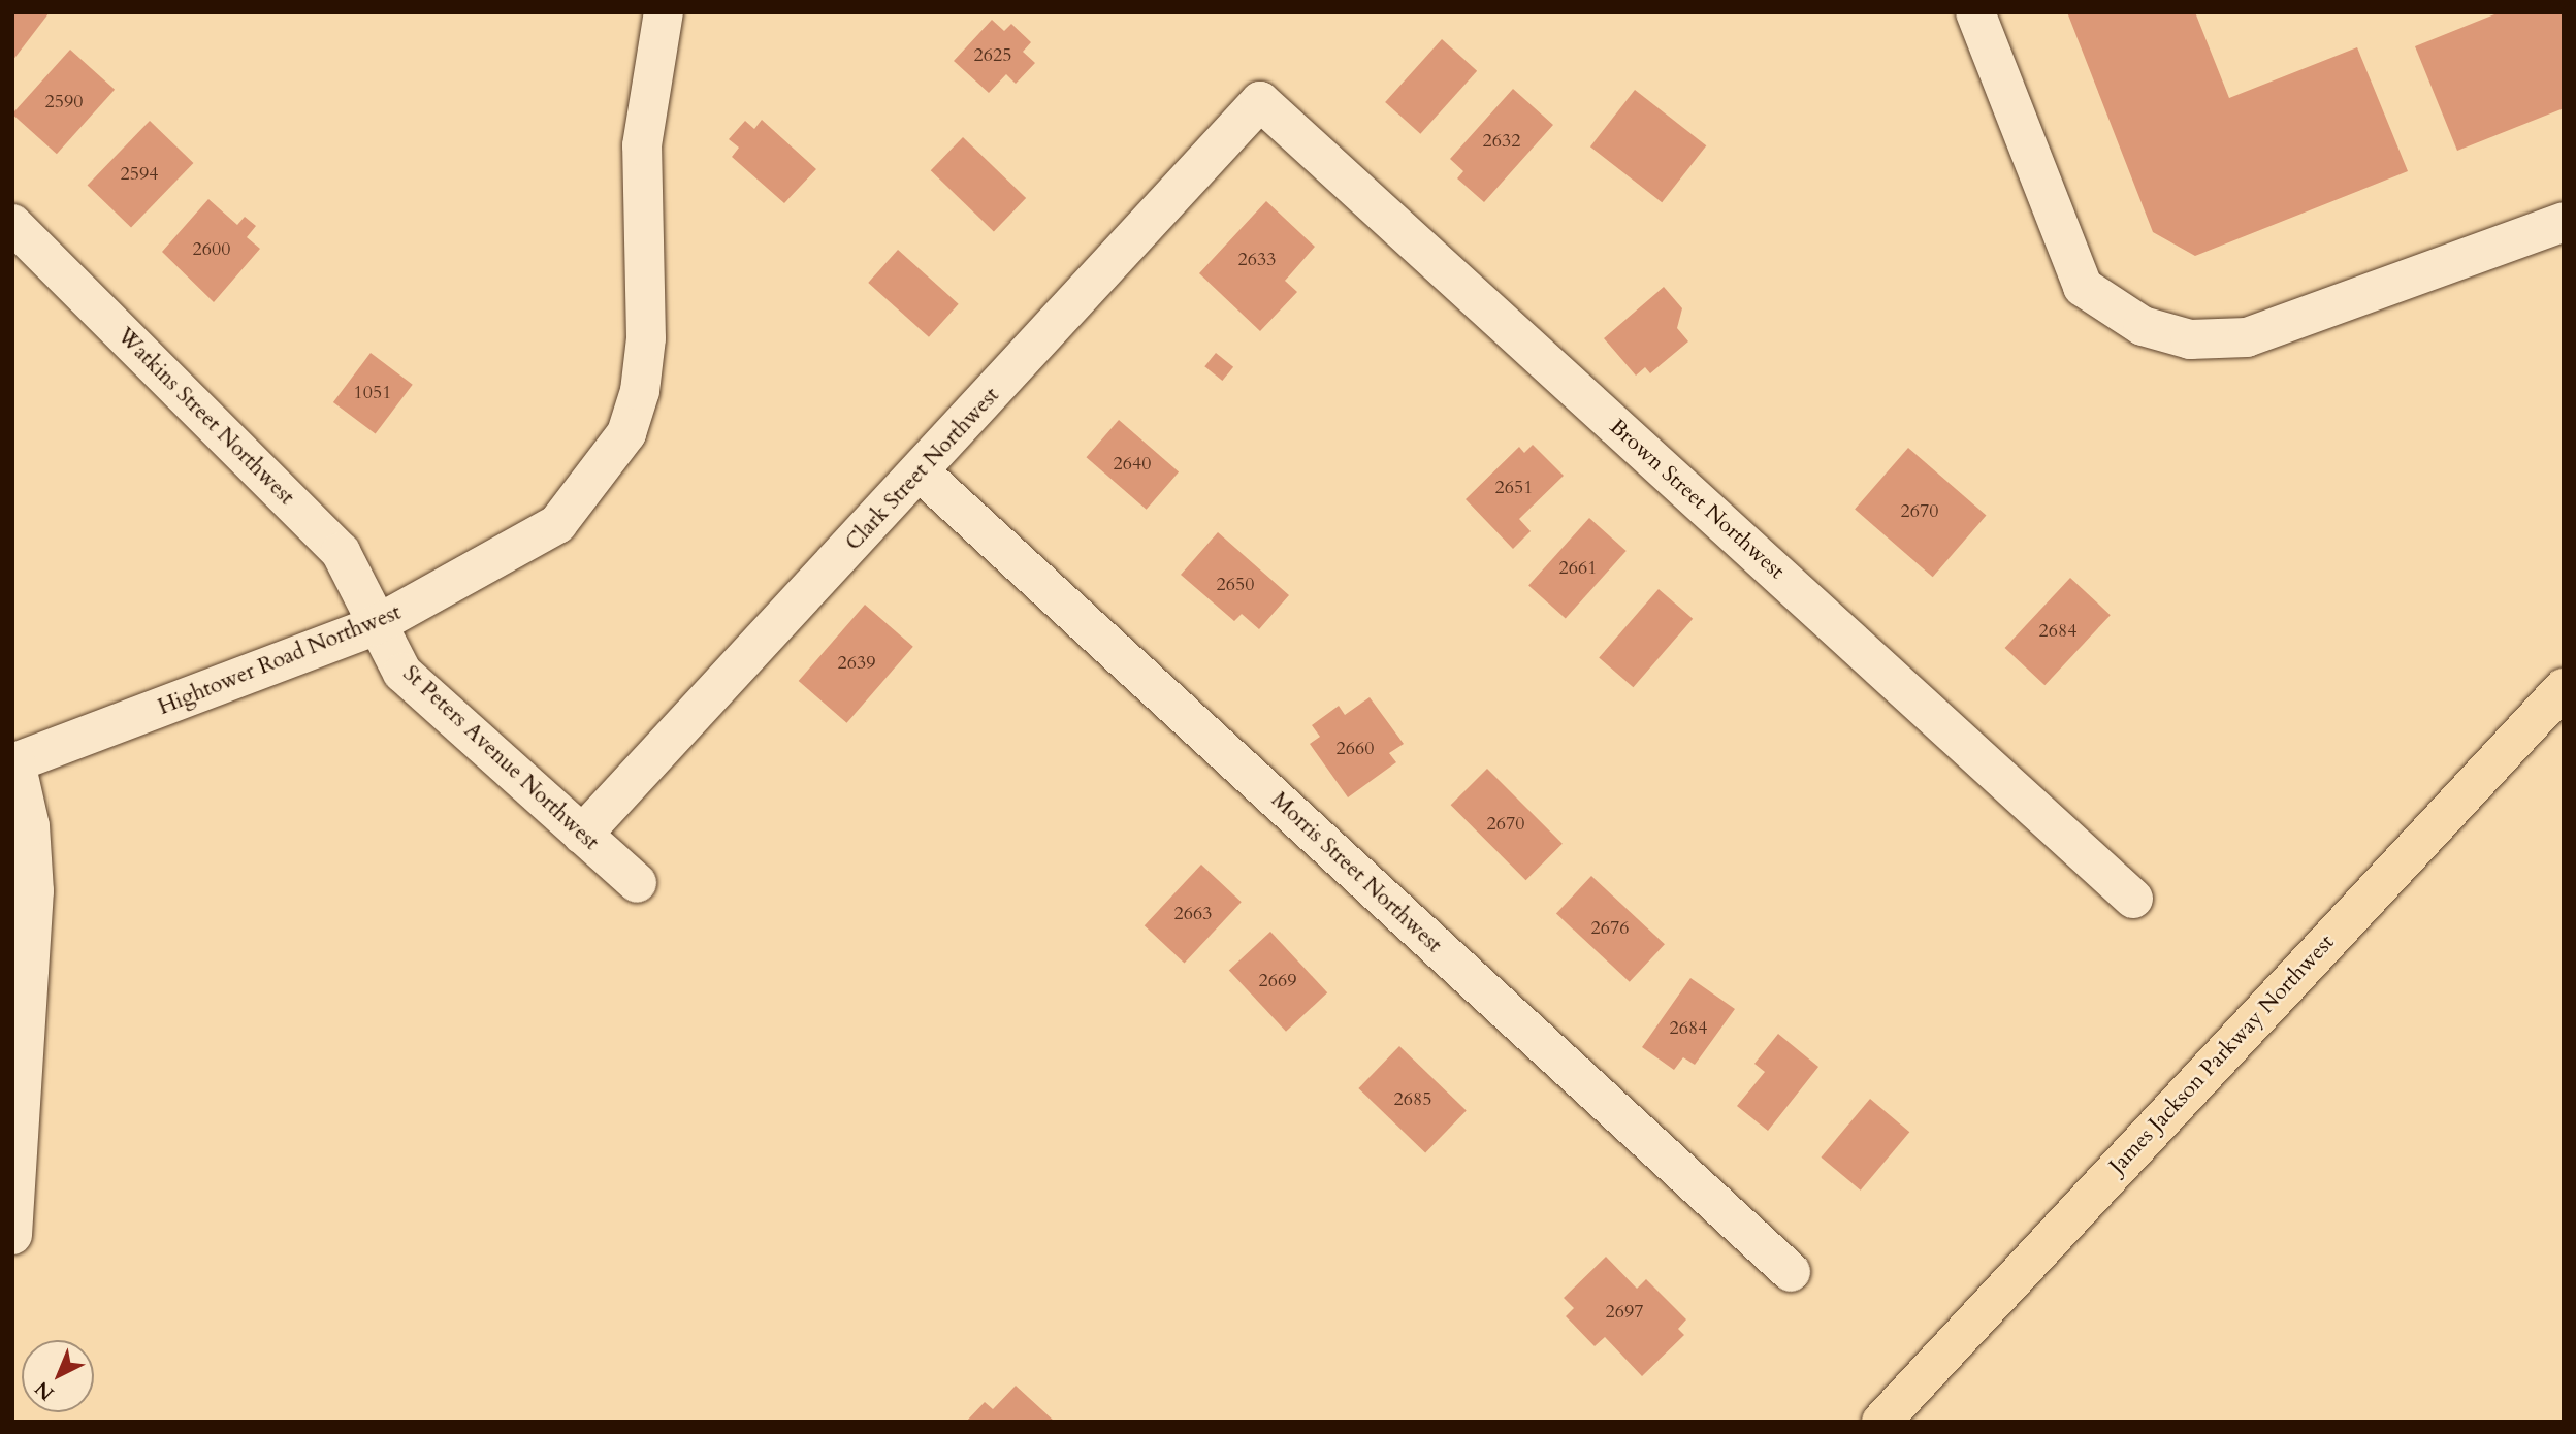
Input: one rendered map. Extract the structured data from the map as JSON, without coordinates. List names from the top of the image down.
{
  "streets": {
    "main road": ["James Jackson Parkway Northwest"],
    "street": [
      "Watkins Street Northwest",
      "Clark Street Northwest",
      "Brown Street Northwest",
      "Hightower Road Northwest",
      "St Peters Avenue Northwest",
      "Morris Street Northwest"
    ]
  },
  "crossings": [
    ["Watkins Street Northwest", "Hightower Road Northwest"],
    ["Watkins Street Northwest", "St Peters Avenue Northwest"],
    ["Clark Street Northwest", "Brown Street Northwest"],
    ["Clark Street Northwest", "St Peters Avenue Northwest"],
    ["Clark Street Northwest", "Morris Street Northwest"],
    ["Hightower Road Northwest", "St Peters Avenue Northwest"]
  ],
  "house_numbers": [
    "2625",
    "2590",
    "2632",
    "2594",
    "2600",
    "2633",
    "1051",
    "2640",
    "2651",
    "2670",
    "2661",
    "2650",
    "2684",
    "2639",
    "2660",
    "2670",
    "2663",
    "2676",
    "2669",
    "2684",
    "2685",
    "2697"
  ],
  "north": "bottom left"
}
